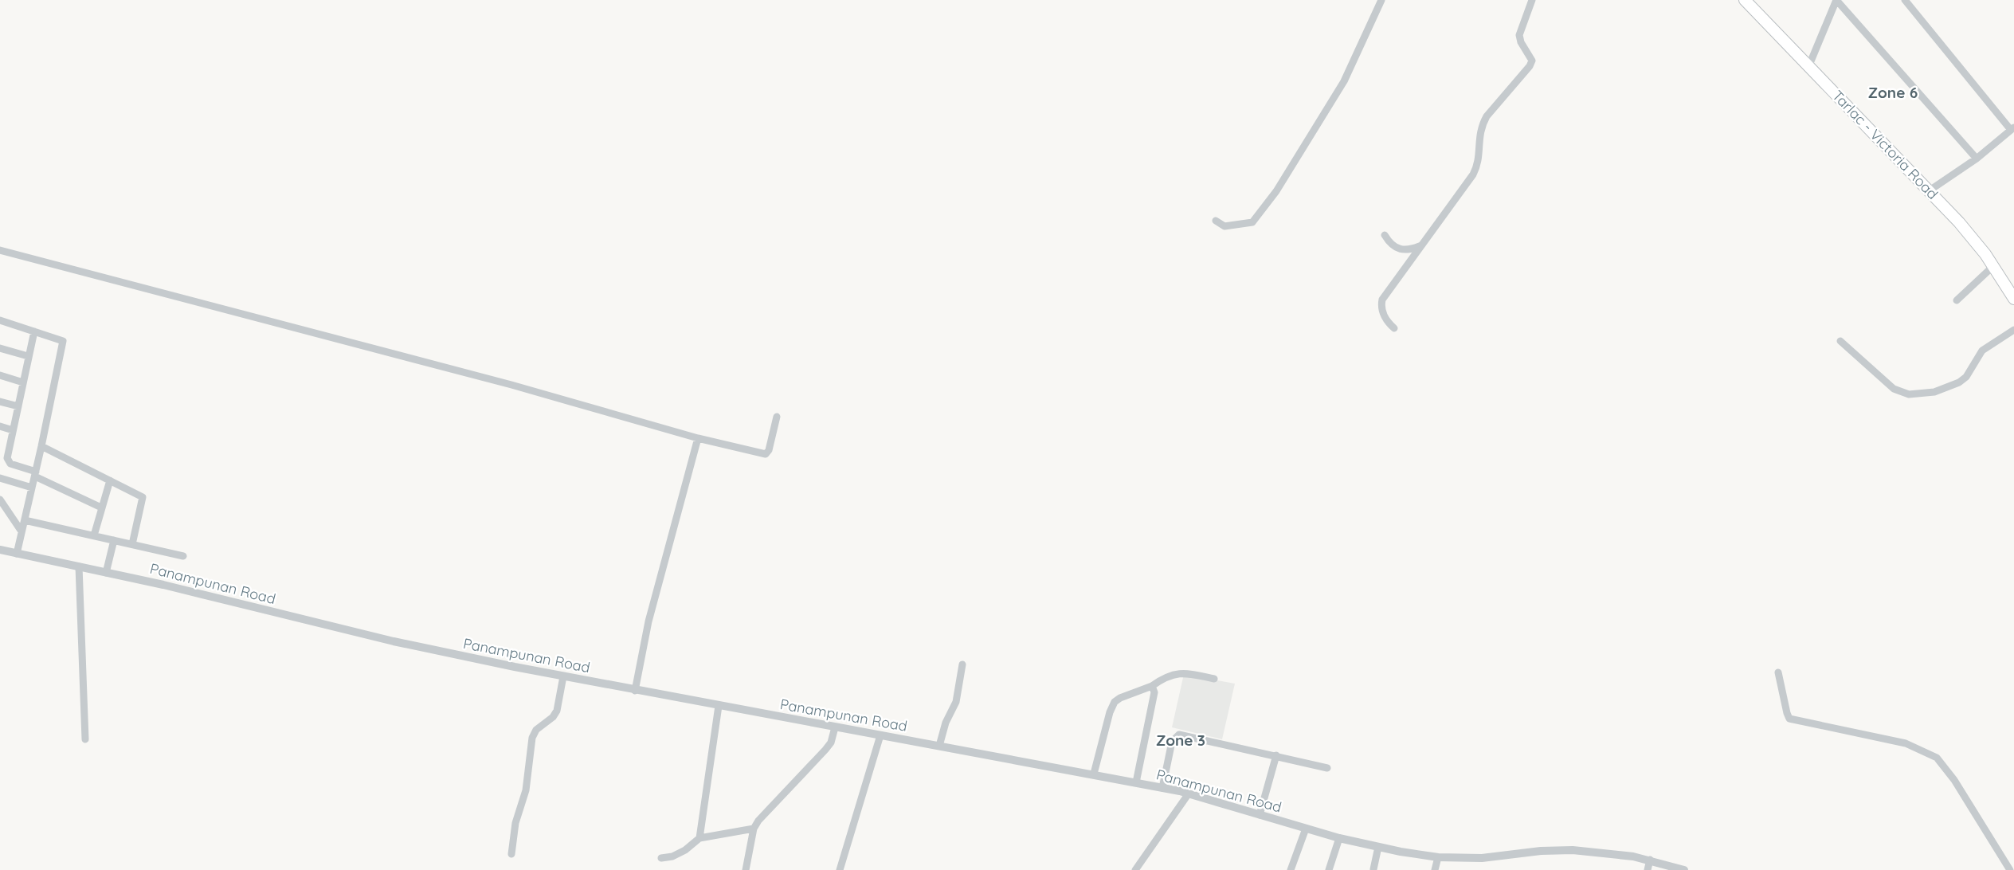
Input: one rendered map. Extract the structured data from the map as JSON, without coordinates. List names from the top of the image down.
{
  "streets": {
    "main road": ["Tarlac - Victoria Road"],
    "street": ["Panampunan Road"]
  },
  "districts": ["Zone 6", "Zone 3"]
}
